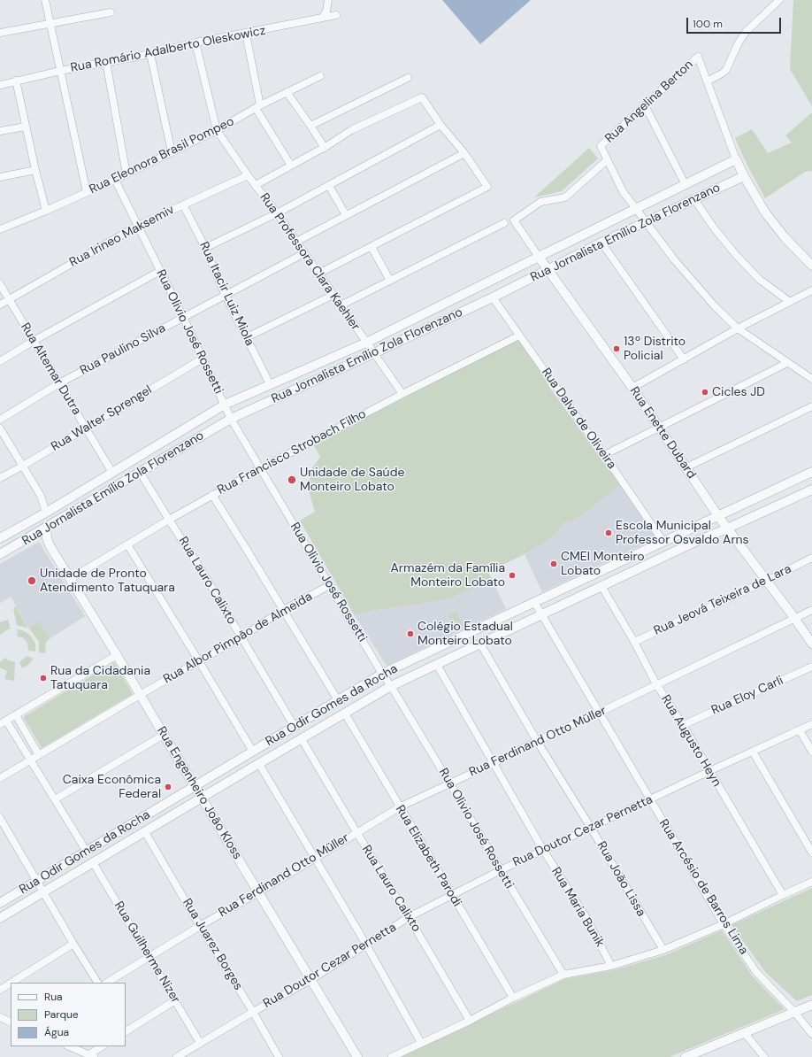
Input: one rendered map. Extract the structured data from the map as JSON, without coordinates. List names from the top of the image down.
{
  "streets": {
    "street": [
      "Rua Romário Adalberto Oleskowicz",
      "Rua Angelina Berton",
      "Rua Eleonora Brasil Pompeo",
      "Rua Jornalista Emílio Zola Florenzano",
      "Rua Irineo Maksemiv",
      "Rua Professora Clara Kaehler",
      "Rua Itacir Luiz Miola",
      "Rua Olivio José Rossetti",
      "Rua Paulino Silva",
      "Rua Altemar Dutra",
      "Rua Walter Sprengel",
      "Rua Dalva de Oliveira",
      "Rua Enette Dubard",
      "Rua Francisco Strobach Filho",
      "Rua Lauro Calixto",
      "Rua Jeová Teixeira de Lara",
      "Rua Albor Pimpão de Almeida",
      "Rua Eloy Carli",
      "Rua Odir Gomes da Rocha",
      "Rua Augusto Heyn",
      "Rua Ferdinand Otto Müller",
      "Rua Engenheiro João Kloss",
      "Rua Doutor Cezar Pernetta",
      "Rua Elizabeth Parodi",
      "Rua João Lissa",
      "Rua Arcésio de Barros Lima",
      "Rua Maria Bunik",
      "Rua Juarez Borges",
      "Rua Guilherme Nizer"
    ]
  },
  "crossings": [
    ["Rua Angelina Berton", "Rua Enette Dubard"],
    ["Rua Eleonora Brasil Pompeo", "Rua Professora Clara Kaehler"],
    ["Rua Eleonora Brasil Pompeo", "Rua Olivio José Rossetti"],
    ["Rua Jornalista Emílio Zola Florenzano", "Rua Professora Clara Kaehler"],
    ["Rua Jornalista Emílio Zola Florenzano", "Rua Itacir Luiz Miola"],
    ["Rua Jornalista Emílio Zola Florenzano", "Rua Olivio José Rossetti"],
    ["Rua Jornalista Emílio Zola Florenzano", "Rua Altemar Dutra"],
    ["Rua Jornalista Emílio Zola Florenzano", "Rua Dalva de Oliveira"],
    ["Rua Jornalista Emílio Zola Florenzano", "Rua Enette Dubard"],
    ["Rua Jornalista Emílio Zola Florenzano", "Rua Lauro Calixto"],
    ["Rua Jornalista Emílio Zola Florenzano", "Rua Engenheiro João Kloss"],
    ["Rua Irineo Maksemiv", "Rua Professora Clara Kaehler"],
    ["Rua Irineo Maksemiv", "Rua Itacir Luiz Miola"],
    ["Rua Irineo Maksemiv", "Rua Olivio José Rossetti"],
    ["Rua Irineo Maksemiv", "Rua Altemar Dutra"],
    ["Rua Professora Clara Kaehler", "Rua Paulino Silva"],
    ["Rua Professora Clara Kaehler", "Rua Francisco Strobach Filho"],
    ["Rua Itacir Luiz Miola", "Rua Paulino Silva"],
    ["Rua Olivio José Rossetti", "Rua Paulino Silva"],
    ["Rua Olivio José Rossetti", "Rua Walter Sprengel"],
    ["Rua Olivio José Rossetti", "Rua Francisco Strobach Filho"],
    ["Rua Olivio José Rossetti", "Rua Albor Pimpão de Almeida"],
    ["Rua Olivio José Rossetti", "Rua Odir Gomes da Rocha"],
    ["Rua Olivio José Rossetti", "Rua Ferdinand Otto Müller"],
    ["Rua Olivio José Rossetti", "Rua Doutor Cezar Pernetta"],
    ["Rua Paulino Silva", "Rua Altemar Dutra"],
    ["Rua Altemar Dutra", "Rua Walter Sprengel"],
    ["Rua Dalva de Oliveira", "Rua Francisco Strobach Filho"],
    ["Rua Dalva de Oliveira", "Rua Odir Gomes da Rocha"],
    ["Rua Enette Dubard", "Rua Jeová Teixeira de Lara"],
    ["Rua Enette Dubard", "Rua Odir Gomes da Rocha"],
    ["Rua Enette Dubard", "Rua Ferdinand Otto Müller"],
    ["Rua Francisco Strobach Filho", "Rua Lauro Calixto"],
    ["Rua Francisco Strobach Filho", "Rua Engenheiro João Kloss"],
    ["Rua Lauro Calixto", "Rua Albor Pimpão de Almeida"],
    ["Rua Lauro Calixto", "Rua Odir Gomes da Rocha"],
    ["Rua Lauro Calixto", "Rua Ferdinand Otto Müller"],
    ["Rua Lauro Calixto", "Rua Doutor Cezar Pernetta"],
    ["Rua Jeová Teixeira de Lara", "Rua Augusto Heyn"],
    ["Rua Albor Pimpão de Almeida", "Rua Engenheiro João Kloss"],
    ["Rua Eloy Carli", "Rua Augusto Heyn"],
    ["Rua Odir Gomes da Rocha", "Rua Augusto Heyn"],
    ["Rua Odir Gomes da Rocha", "Rua Engenheiro João Kloss"],
    ["Rua Odir Gomes da Rocha", "Rua Elizabeth Parodi"],
    ["Rua Odir Gomes da Rocha", "Rua João Lissa"],
    ["Rua Odir Gomes da Rocha", "Rua Arcésio de Barros Lima"],
    ["Rua Odir Gomes da Rocha", "Rua Maria Bunik"],
    ["Rua Odir Gomes da Rocha", "Rua Juarez Borges"],
    ["Rua Odir Gomes da Rocha", "Rua Guilherme Nizer"],
    ["Rua Augusto Heyn", "Rua Ferdinand Otto Müller"],
    ["Rua Augusto Heyn", "Rua Doutor Cezar Pernetta"],
    ["Rua Ferdinand Otto Müller", "Rua Engenheiro João Kloss"],
    ["Rua Ferdinand Otto Müller", "Rua Elizabeth Parodi"],
    ["Rua Ferdinand Otto Müller", "Rua João Lissa"],
    ["Rua Ferdinand Otto Müller", "Rua Arcésio de Barros Lima"],
    ["Rua Ferdinand Otto Müller", "Rua Maria Bunik"],
    ["Rua Ferdinand Otto Müller", "Rua Juarez Borges"],
    ["Rua Ferdinand Otto Müller", "Rua Guilherme Nizer"],
    ["Rua Engenheiro João Kloss", "Rua Doutor Cezar Pernetta"],
    ["Rua Doutor Cezar Pernetta", "Rua Elizabeth Parodi"],
    ["Rua Doutor Cezar Pernetta", "Rua João Lissa"],
    ["Rua Doutor Cezar Pernetta", "Rua Arcésio de Barros Lima"],
    ["Rua Doutor Cezar Pernetta", "Rua Maria Bunik"],
    ["Rua Doutor Cezar Pernetta", "Rua Juarez Borges"],
    ["Rua Doutor Cezar Pernetta", "Rua Guilherme Nizer"]
  ],
  "places": [
    "13º Distrito Policial",
    "Cicles JD",
    "Unidade de Saúde Monteiro Lobato",
    "Escola Municipal Professor Osvaldo Arns",
    "CMEI Monteiro Lobato",
    "Armazém da Família Monteiro Lobato",
    "Unidade de Pronto Atendimento Tatuquara",
    "Colégio Estadual Monteiro Lobato",
    "Rua da Cidadania Tatuquara",
    "Caixa Econômica Federal"
  ],
  "legend": ["Rua", "Parque", "Água"],
  "scale_bar": "100 m"
}
